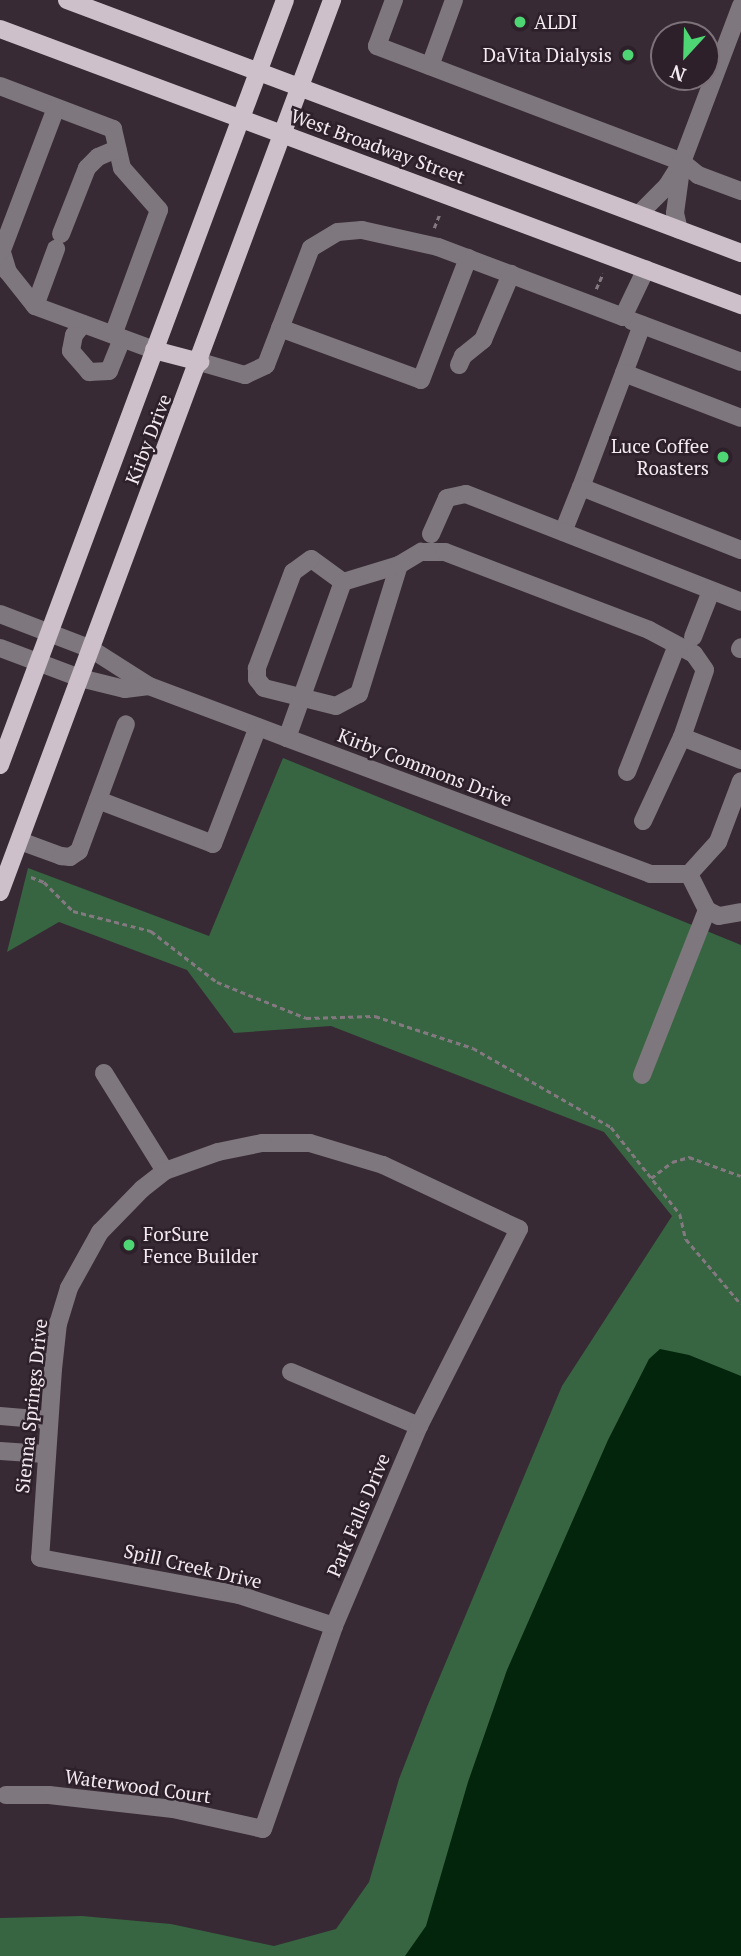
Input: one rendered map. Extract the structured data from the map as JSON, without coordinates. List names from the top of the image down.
{
  "streets": {
    "main road": ["West Broadway Street", "Kirby Drive"],
    "street": [
      "Kirby Commons Drive",
      "Sienna Springs Drive",
      "Park Falls Drive",
      "Spill Creek Drive",
      "Waterwood Court"
    ]
  },
  "crossings": [
    ["West Broadway Street", "Kirby Drive"],
    ["Kirby Drive", "Kirby Commons Drive"],
    ["Sienna Springs Drive", "Park Falls Drive"],
    ["Sienna Springs Drive", "Spill Creek Drive"],
    ["Park Falls Drive", "Spill Creek Drive"],
    ["Park Falls Drive", "Waterwood Court"]
  ],
  "places": [
    "ALDI",
    "DaVita Dialysis",
    "Luce Coffee Roasters",
    "ForSure Fence Builder"
  ],
  "north": "bottom"
}
